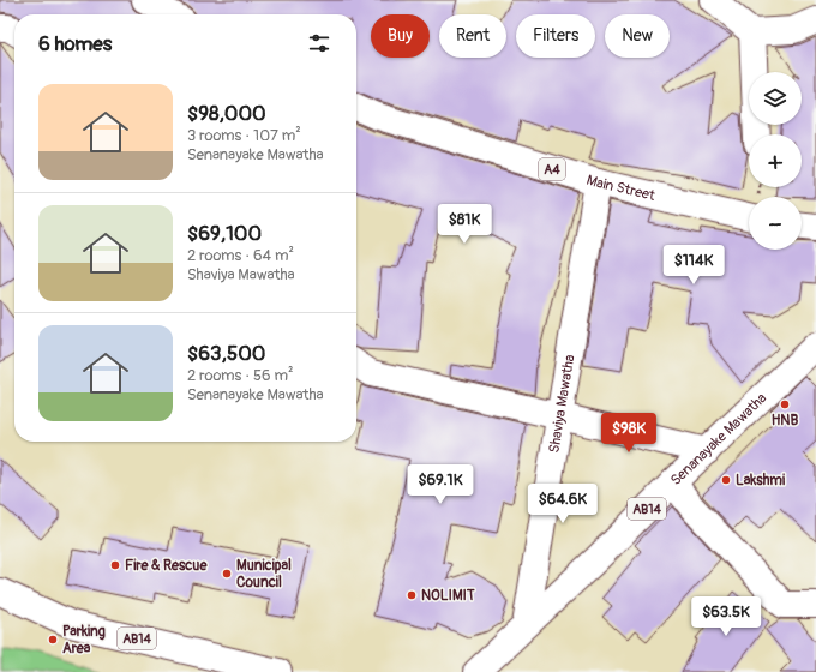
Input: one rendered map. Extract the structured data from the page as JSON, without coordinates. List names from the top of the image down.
{
  "streets": {
    "main road": [
      "A4",
      "Main Street",
      "Shaviya Mawatha",
      "Senanayake Mawatha",
      "AB14"
    ]
  },
  "crossings": [
    ["Main Street", "Shaviya Mawatha"],
    ["Shaviya Mawatha", "Senanayake Mawatha"]
  ],
  "places": [
    "HNB",
    "Lakshmi",
    "Fire & Rescue",
    "Municipal Council",
    "NOLIMIT",
    "Parking Area"
  ],
  "page": {
    "chip": [
      "Buy",
      "Rent",
      "Filters",
      "New"
    ],
    "heading": "6 homes",
    "map_buttons": ["+", "−"],
    "list": [
      {
        "name": "$98,000",
        "note": "3 rooms · 107 m² · Senanayake Mawatha"
      },
      {
        "name": "$69,100",
        "note": "2 rooms · 64 m² · Shaviya Mawatha"
      },
      {
        "name": "$63,500",
        "note": "2 rooms · 56 m² · Senanayake Mawatha"
      }
    ],
    "price": [
      "$81K",
      "$114K",
      "$98K",
      "$69.1K",
      "$64.6K",
      "$63.5K"
    ]
  }
}
